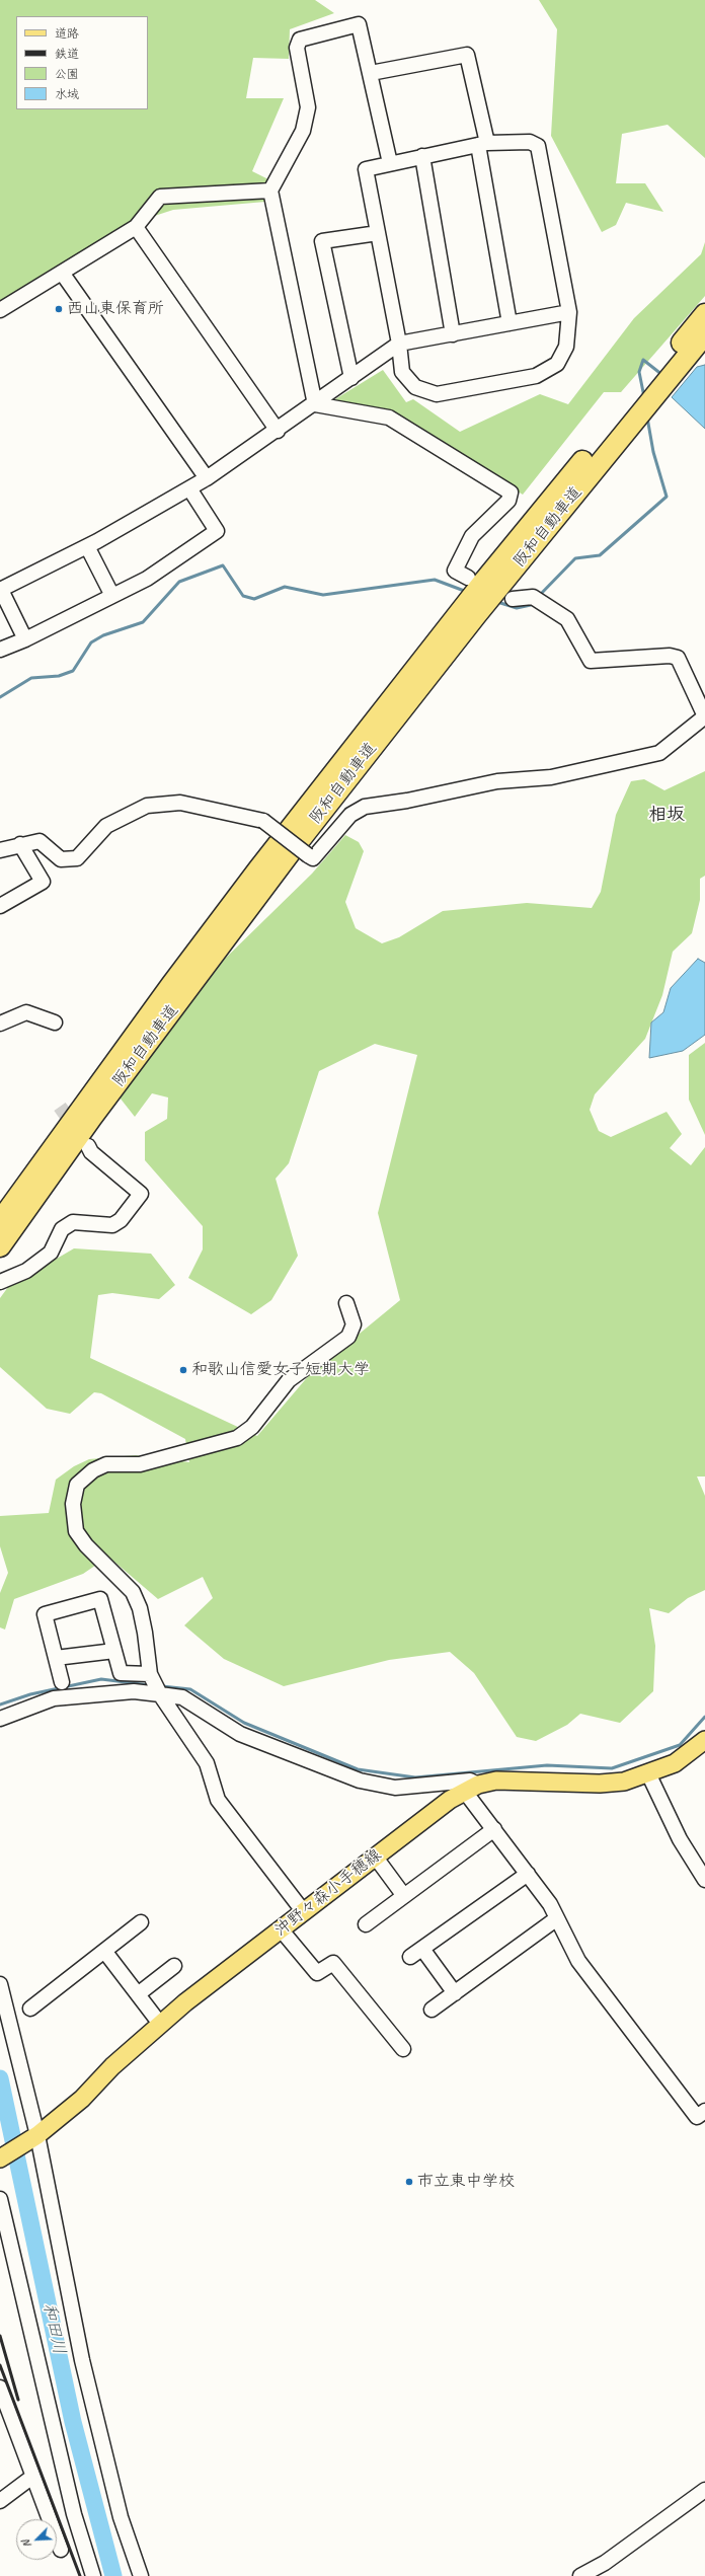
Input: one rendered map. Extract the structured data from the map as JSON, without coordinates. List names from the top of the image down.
{
  "streets": {
    "highway": ["阪和自動車道"],
    "main road": ["沖野々森小手穂線"]
  },
  "districts": ["相坂"],
  "water": ["和田川"],
  "places": ["西山東保育所", "和歌山信愛女子短期大学", "市立東中学校"],
  "legend": [
    "道路",
    "鉄道",
    "公園",
    "水域"
  ],
  "north": "bottom left"
}
